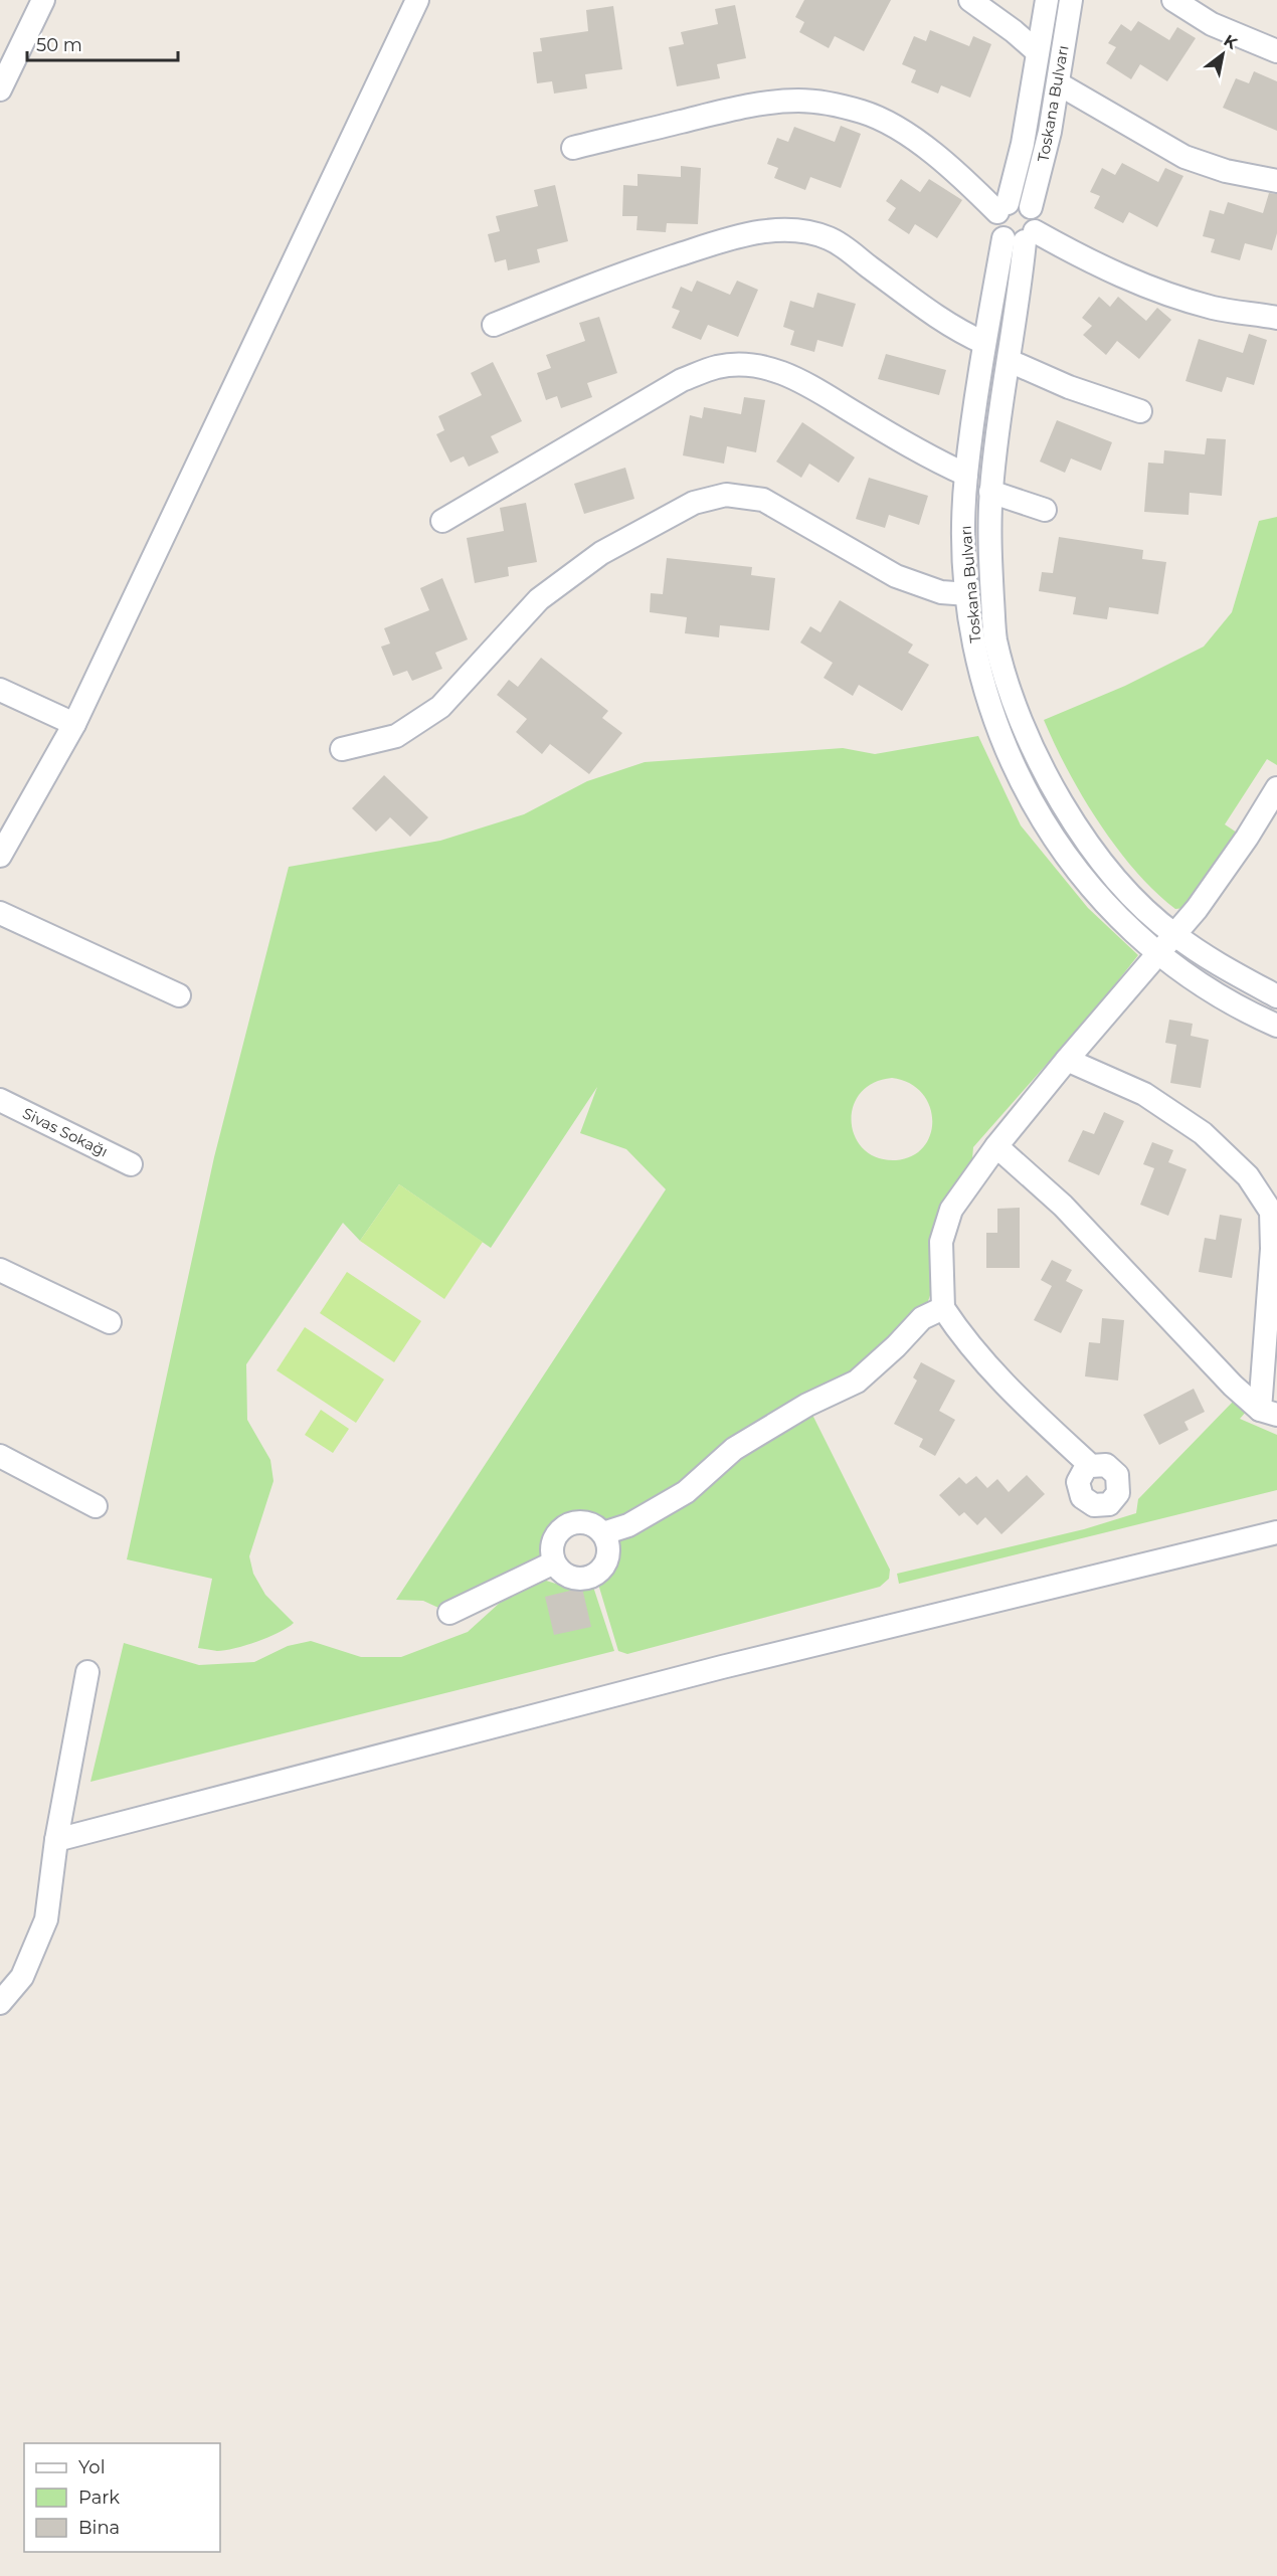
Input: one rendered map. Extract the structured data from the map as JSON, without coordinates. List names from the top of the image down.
{
  "streets": {
    "street": ["Toskana Bulvarı", "Sivas Sokağı"]
  },
  "legend": ["Yol", "Park", "Bina"],
  "scale_bar": "50 m",
  "north": "top right"
}
